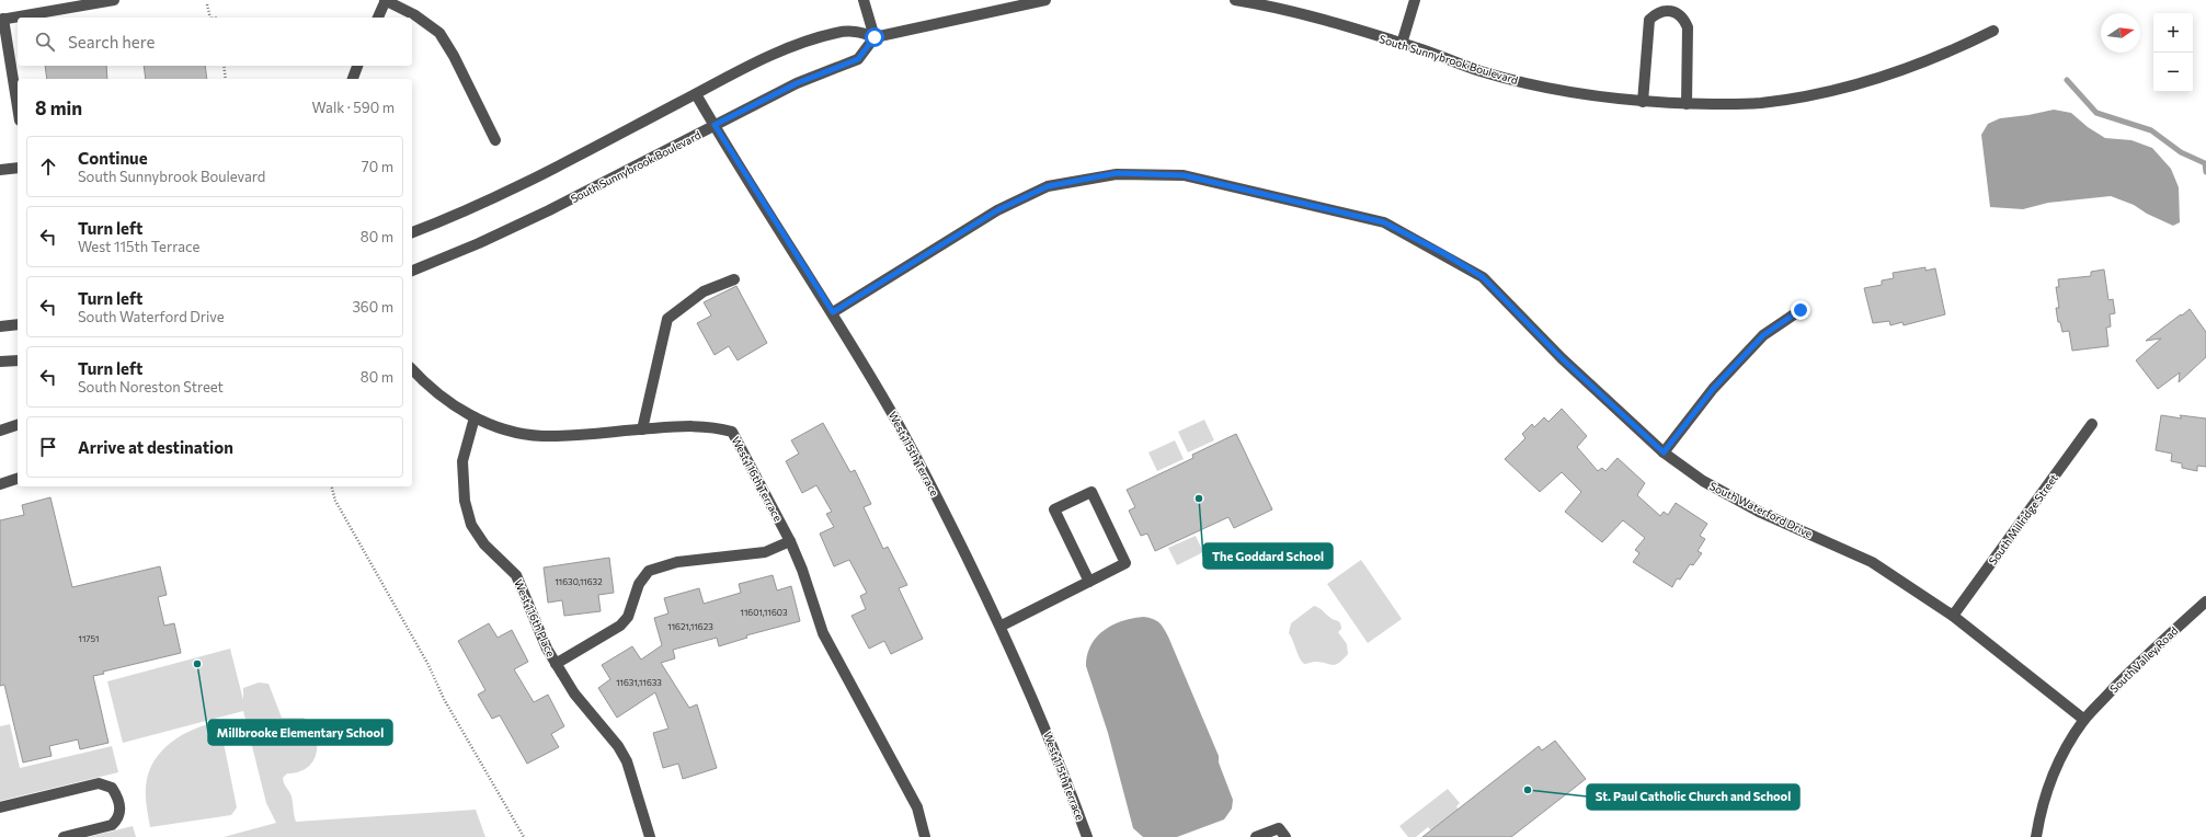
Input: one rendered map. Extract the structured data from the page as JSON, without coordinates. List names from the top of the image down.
{
  "streets": {
    "street": [
      "South Sunnybrook Boulevard",
      "West 115th Terrace",
      "West 116th Terrace",
      "South Waterford Drive",
      "South Millridge Street",
      "West 116th Place",
      "South Valley Road"
    ]
  },
  "crossings": [
    ["South Sunnybrook Boulevard", "West 115th Terrace"],
    ["West 115th Terrace", "South Waterford Drive"],
    ["West 116th Terrace", "West 116th Place"],
    ["South Waterford Drive", "South Millridge Street"],
    ["South Waterford Drive", "South Valley Road"]
  ],
  "places": ["The Goddard School", "Millbrooke Elementary School", "St. Paul Catholic Church and School"],
  "house_numbers": [
    "11630,11632",
    "11601,11603",
    "11621,11623",
    "11751",
    "11631,11633"
  ],
  "north": "right",
  "page": {
    "map_buttons": ["+", "−"],
    "search": "Search here",
    "heading": ["8 min", "Walk · 590 m"],
    "list": [
      ["Continue", "South Sunnybrook Boulevard", "70 m"],
      ["Turn left", "West 115th Terrace", "80 m"],
      ["Turn left", "South Waterford Drive", "360 m"],
      ["Turn left", "South Noreston Street", "80 m"],
      "Arrive at destination"
    ]
  }
}
